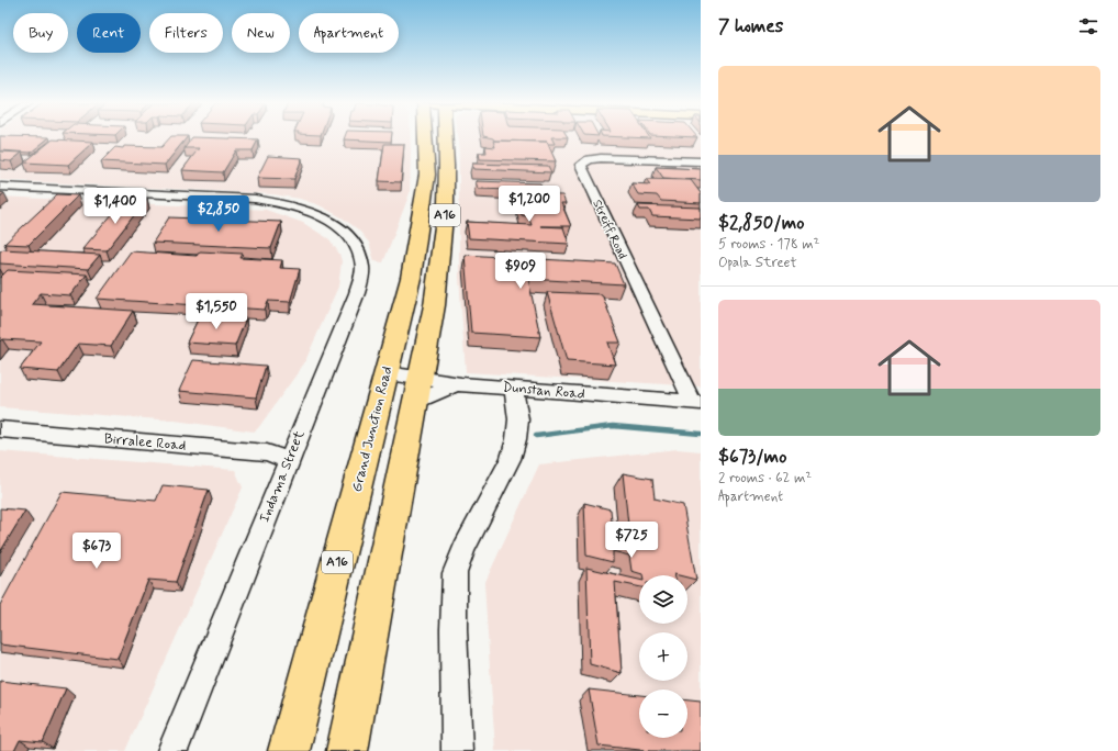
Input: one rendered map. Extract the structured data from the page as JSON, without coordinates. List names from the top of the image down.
{
  "streets": {
    "highway": ["A16", "Grand Junction Road"],
    "street": [
      "Streiff Road",
      "Dunstan Road",
      "Birralee Road",
      "Indama Street"
    ]
  },
  "crossings": [
    ["A16", "Dunstan Road"],
    ["Streiff Road", "Dunstan Road"],
    ["Dunstan Road", "Grand Junction Road"],
    ["Birralee Road", "Indama Street"]
  ],
  "page": {
    "heading": "7 homes",
    "chip": [
      "Buy",
      "Rent",
      "Filters",
      "New",
      "Apartment"
    ],
    "list": [
      {
        "name": "$2,850/mo",
        "note": "5 rooms · 178 m² · Opala Street"
      },
      {
        "name": "$673/mo",
        "note": "2 rooms · 62 m² · Apartment"
      }
    ],
    "price": [
      "$1,200",
      "$1,400",
      "$2,850",
      "$909",
      "$1,550",
      "$725",
      "$673"
    ],
    "map_buttons": ["+", "−"]
  }
}
